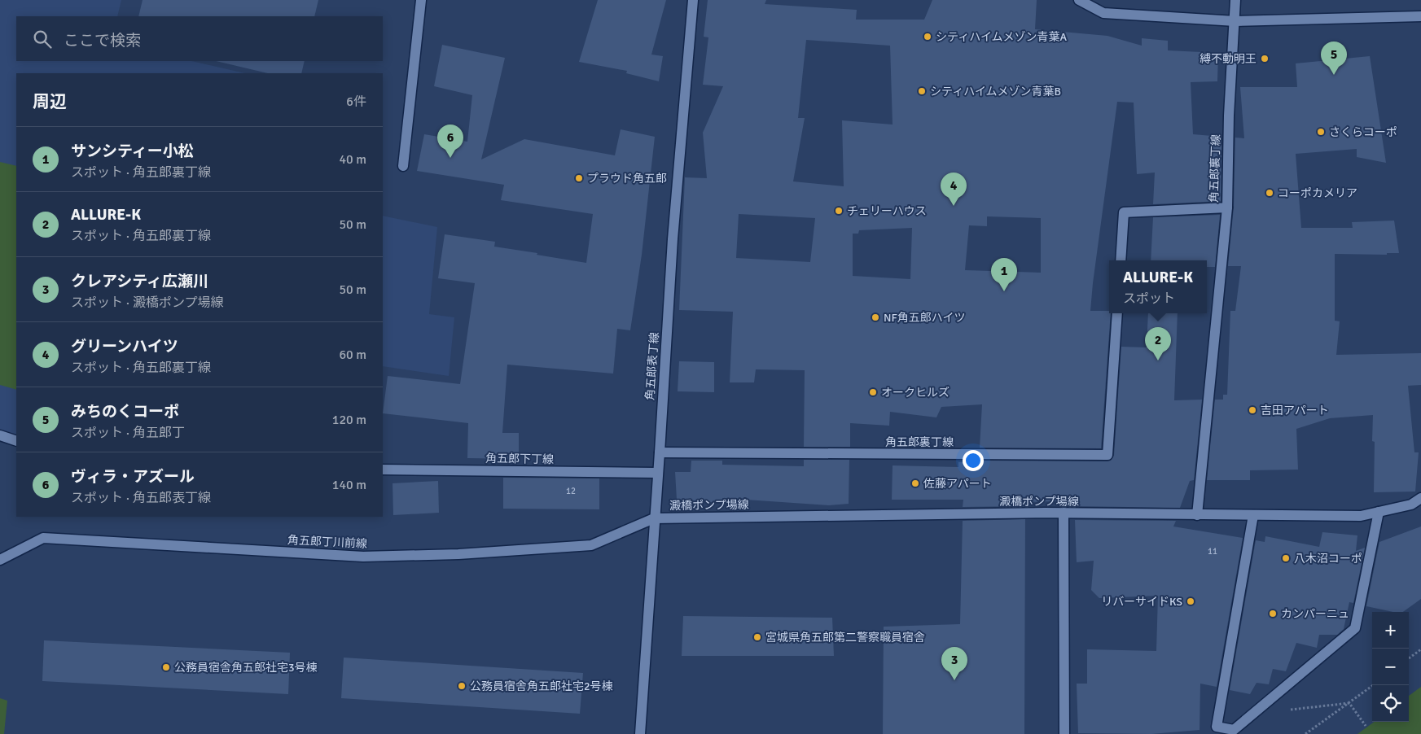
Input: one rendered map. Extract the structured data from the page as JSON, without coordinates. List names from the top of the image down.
{
  "streets": {
    "street": [
      "角五郎裏丁線",
      "角五郎表丁線",
      "角五郎下丁線",
      "澱橋ポンプ場線",
      "角五郎丁川前線"
    ]
  },
  "crossings": [
    ["角五郎裏丁線", "角五郎表丁線"],
    ["角五郎表丁線", "角五郎下丁線"],
    ["角五郎表丁線", "澱橋ポンプ場線"],
    ["角五郎表丁線", "角五郎丁川前線"],
    ["澱橋ポンプ場線", "角五郎丁川前線"]
  ],
  "places": [
    "シティハイムメゾン青葉A",
    "縛不動明王",
    "シティハイムメゾン青葉B",
    "さくらコーポ",
    "プラウド角五郎",
    "コーポカメリア",
    "チェリーハウス",
    "NF角五郎ハイツ",
    "オークヒルズ",
    "吉田アパート",
    "佐藤アパート",
    "八木沼コーポ",
    "リバーサイドKS",
    "カンパーニュ",
    "宮城県角五郎第二警察職員宿舎",
    "公務員宿舎角五郎社宅3号棟",
    "公務員宿舎角五郎社宅2号棟"
  ],
  "house_numbers": ["12", "11"],
  "page": {
    "search": "ここで検索",
    "pins": [
      "5",
      "6",
      "4",
      "1",
      "2",
      "3"
    ],
    "heading": ["周辺", "6件"],
    "list": [
      {
        "mark": "1",
        "name": "サンシティー小松",
        "note": "スポット · 角五郎裏丁線",
        "value": "40 m"
      },
      {
        "mark": "2",
        "name": "ALLURE-K",
        "note": "スポット · 角五郎裏丁線",
        "value": "50 m"
      },
      {
        "mark": "3",
        "name": "クレアシティ広瀬川",
        "note": "スポット · 澱橋ポンプ場線",
        "value": "50 m"
      },
      {
        "mark": "4",
        "name": "グリーンハイツ",
        "note": "スポット · 角五郎裏丁線",
        "value": "60 m"
      },
      {
        "mark": "5",
        "name": "みちのくコーポ",
        "note": "スポット · 角五郎丁",
        "value": "120 m"
      },
      {
        "mark": "6",
        "name": "ヴィラ・アズール",
        "note": "スポット · 角五郎表丁線",
        "value": "140 m"
      }
    ],
    "popup": ["ALLURE-K", "スポット"],
    "map_buttons": ["+", "−"]
  }
}
